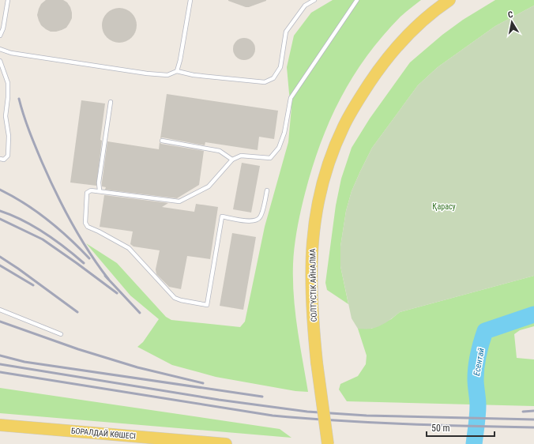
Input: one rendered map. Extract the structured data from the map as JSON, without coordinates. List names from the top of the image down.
{
  "streets": {
    "main road": ["СОЛТҮСТІК АЙНАЛМА", "БОРАЛДАЙ КӨШЕСІ"]
  },
  "water": ["Есентай"],
  "parks": ["Қарасу"],
  "scale_bar": "50 m",
  "north": "top"
}
